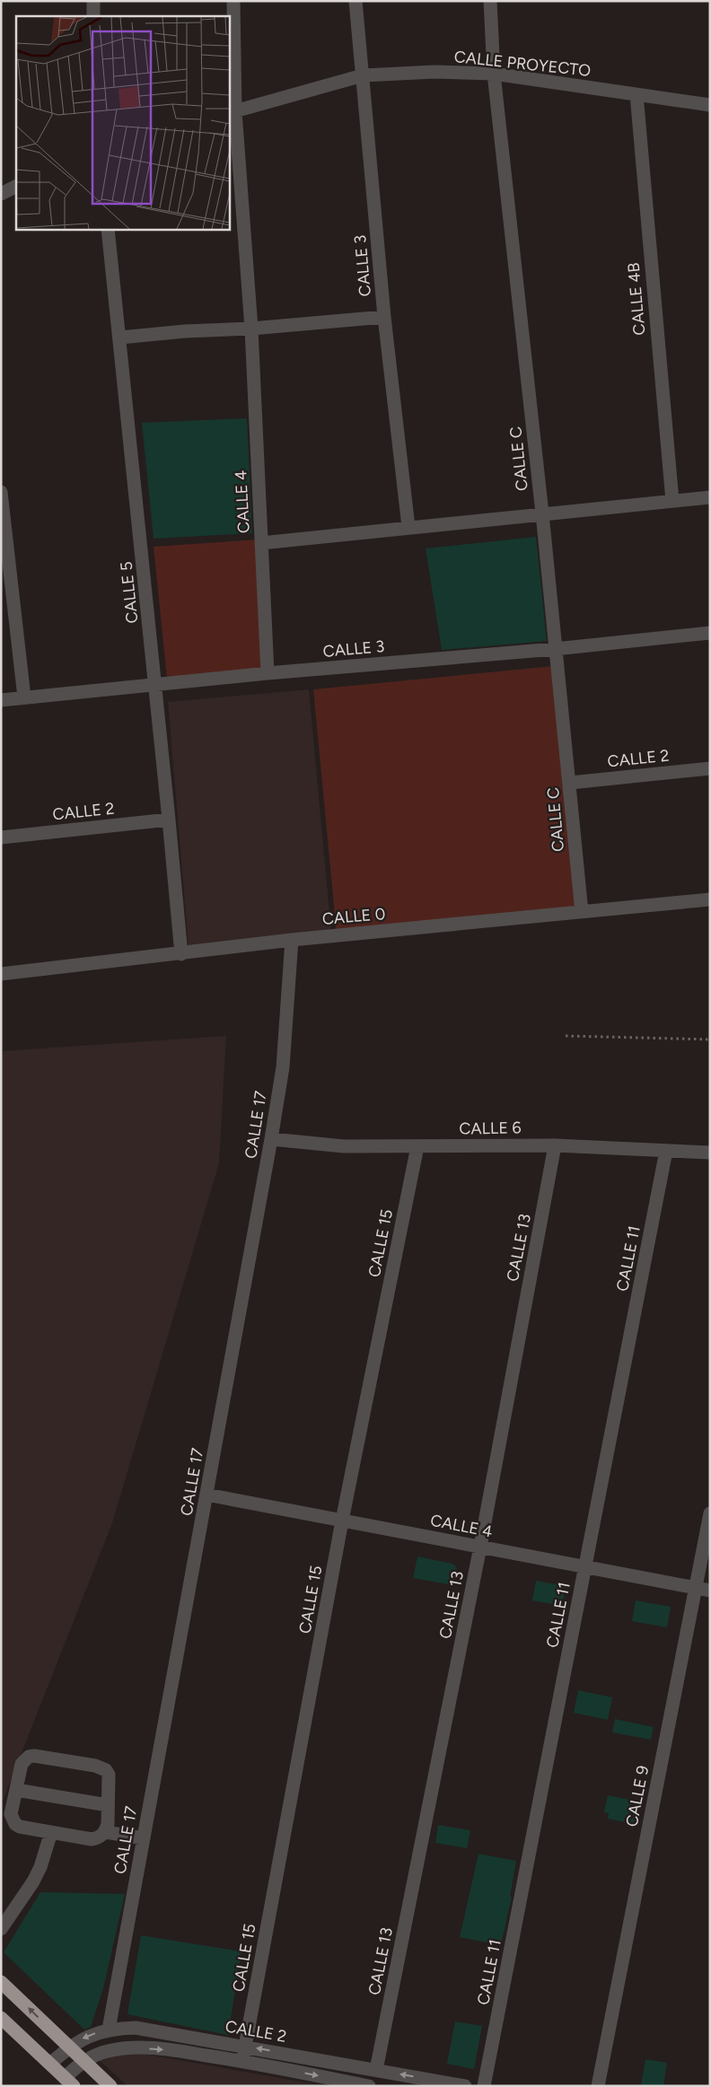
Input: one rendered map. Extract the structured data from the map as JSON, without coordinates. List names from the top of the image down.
{
  "streets": {
    "street": [
      "CALLE PROYECTO",
      "CALLE 3",
      "CALLE 4B",
      "CALLE C",
      "CALLE 4",
      "CALLE 5",
      "CALLE 2",
      "CALLE 0",
      "CALLE 17",
      "CALLE 6",
      "CALLE 15",
      "CALLE 13",
      "CALLE 11",
      "CALLE 9"
    ]
  },
  "crossings": [
    ["CALLE PROYECTO", "CALLE 3"],
    ["CALLE PROYECTO", "CALLE 4B"],
    ["CALLE PROYECTO", "CALLE C"],
    ["CALLE PROYECTO", "CALLE 4"],
    ["CALLE 3", "CALLE C"],
    ["CALLE 3", "CALLE 4"],
    ["CALLE 3", "CALLE 5"],
    ["CALLE C", "CALLE 2"],
    ["CALLE C", "CALLE 0"],
    ["CALLE 4", "CALLE 17"],
    ["CALLE 4", "CALLE 15"],
    ["CALLE 4", "CALLE 13"],
    ["CALLE 4", "CALLE 11"],
    ["CALLE 4", "CALLE 9"],
    ["CALLE 5", "CALLE 2"],
    ["CALLE 5", "CALLE 0"],
    ["CALLE 2", "CALLE 17"],
    ["CALLE 2", "CALLE 15"],
    ["CALLE 2", "CALLE 13"],
    ["CALLE 0", "CALLE 17"],
    ["CALLE 17", "CALLE 6"],
    ["CALLE 6", "CALLE 15"],
    ["CALLE 6", "CALLE 13"],
    ["CALLE 6", "CALLE 11"]
  ]
}
